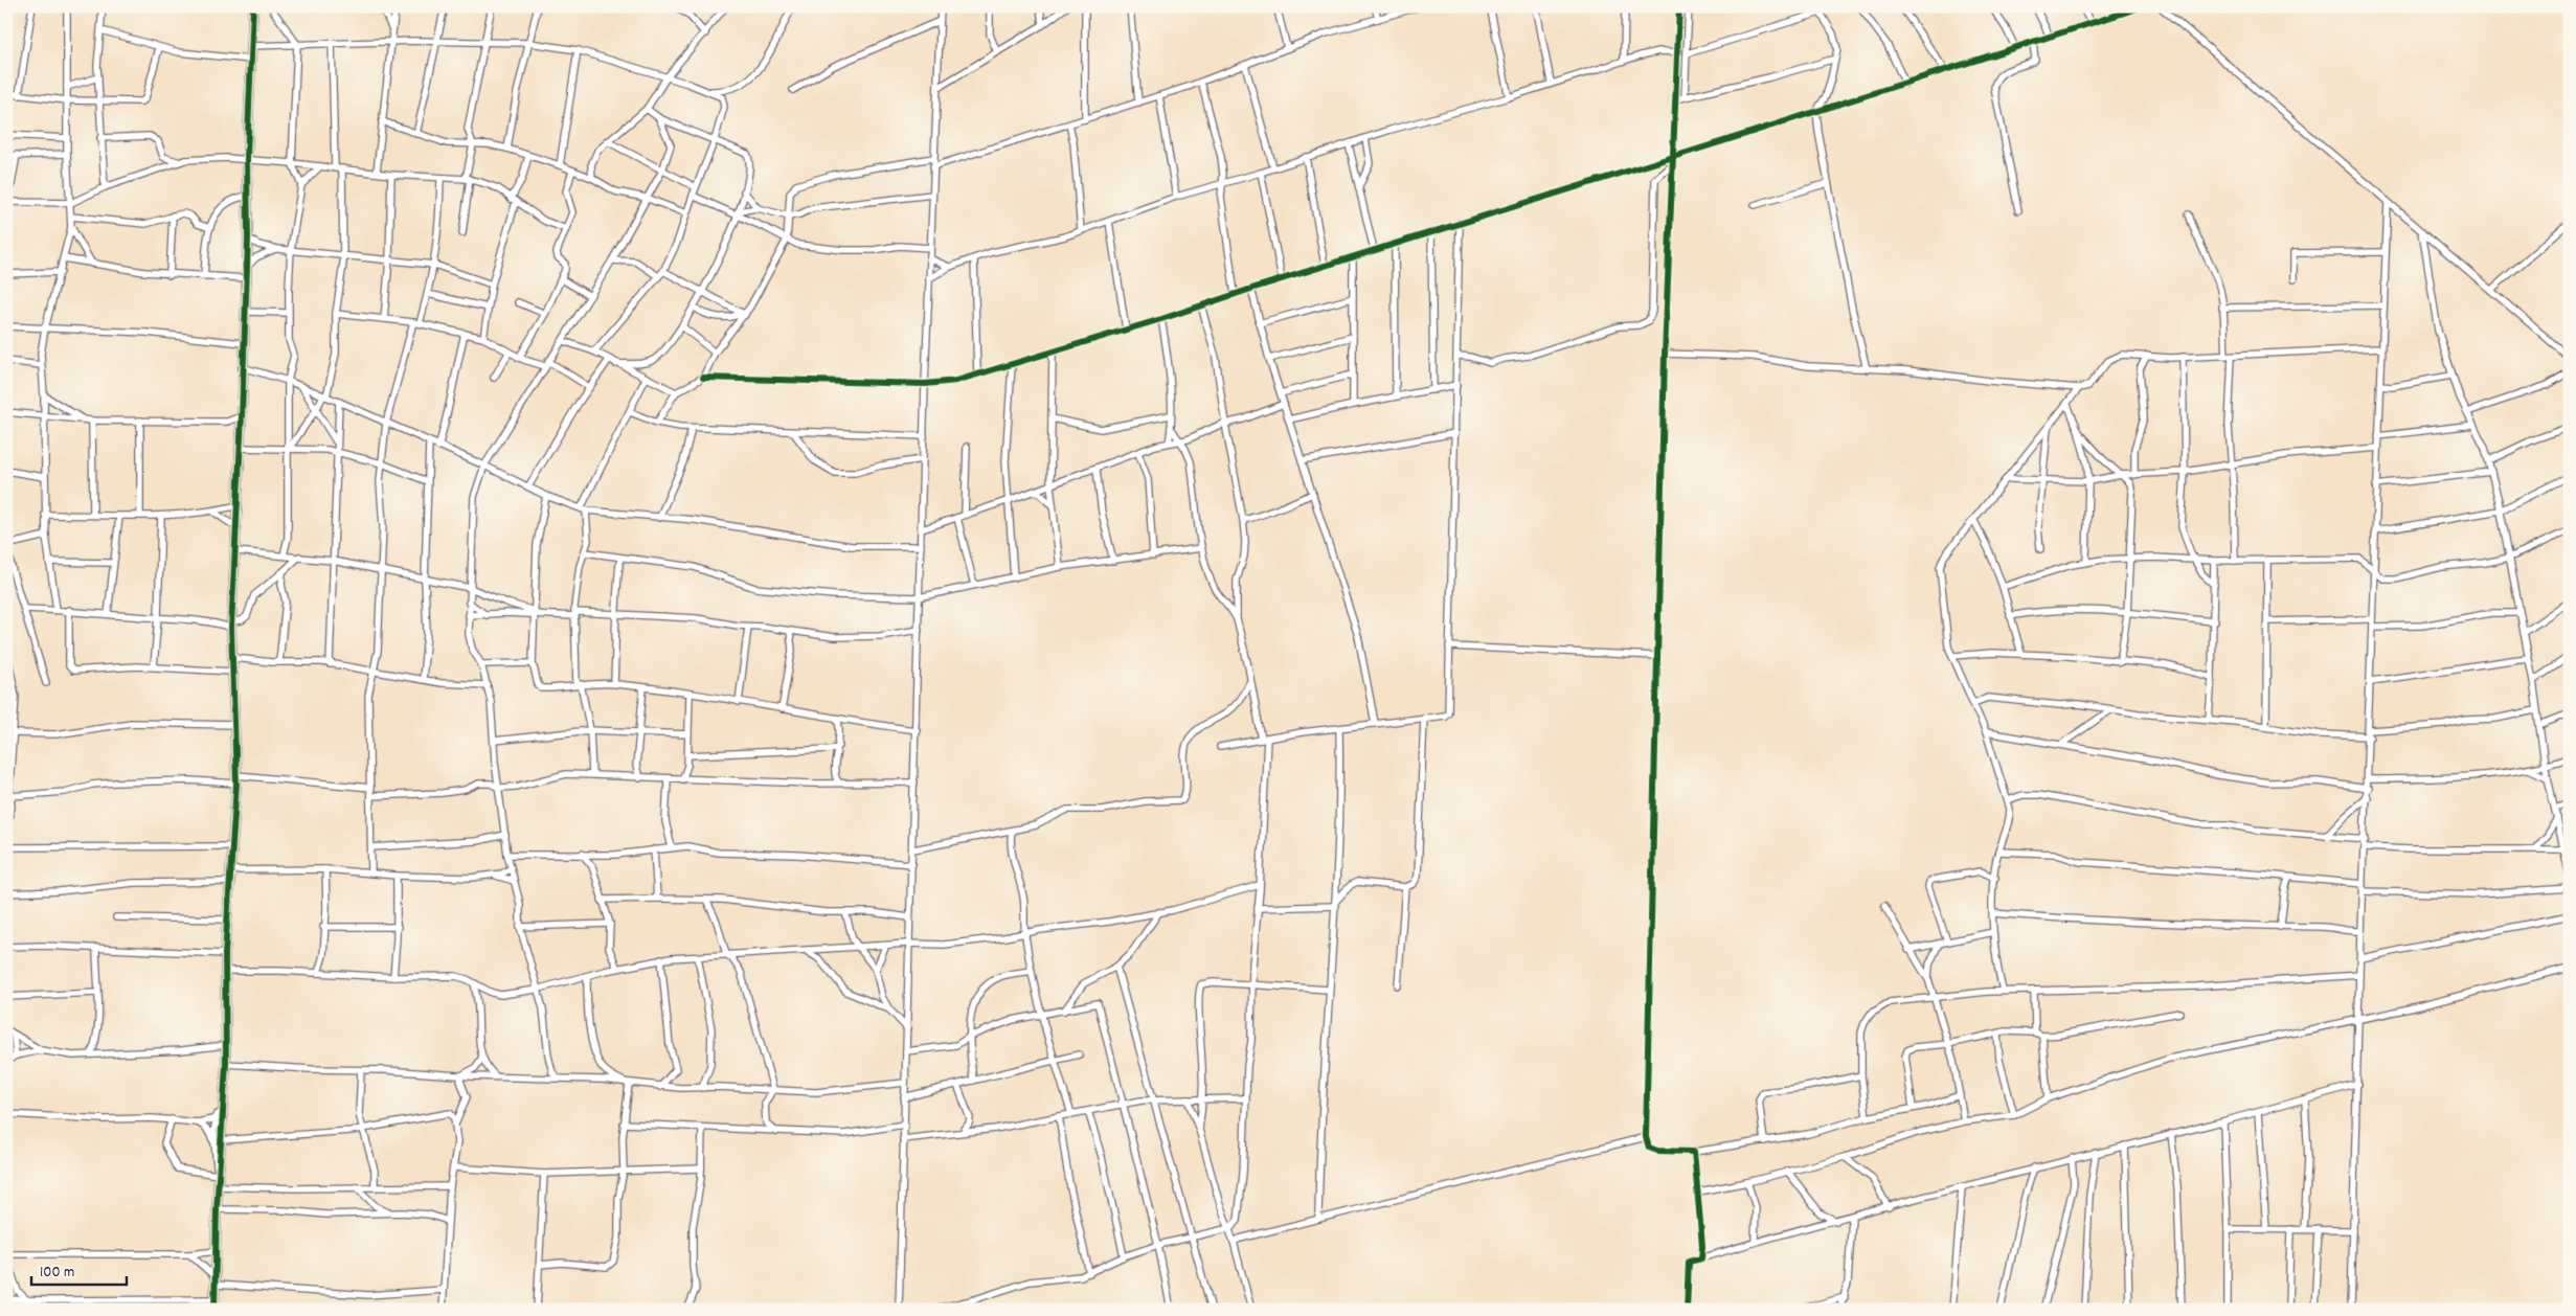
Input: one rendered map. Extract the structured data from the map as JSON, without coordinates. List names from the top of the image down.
{
  "scale_bar": "100 m"
}
